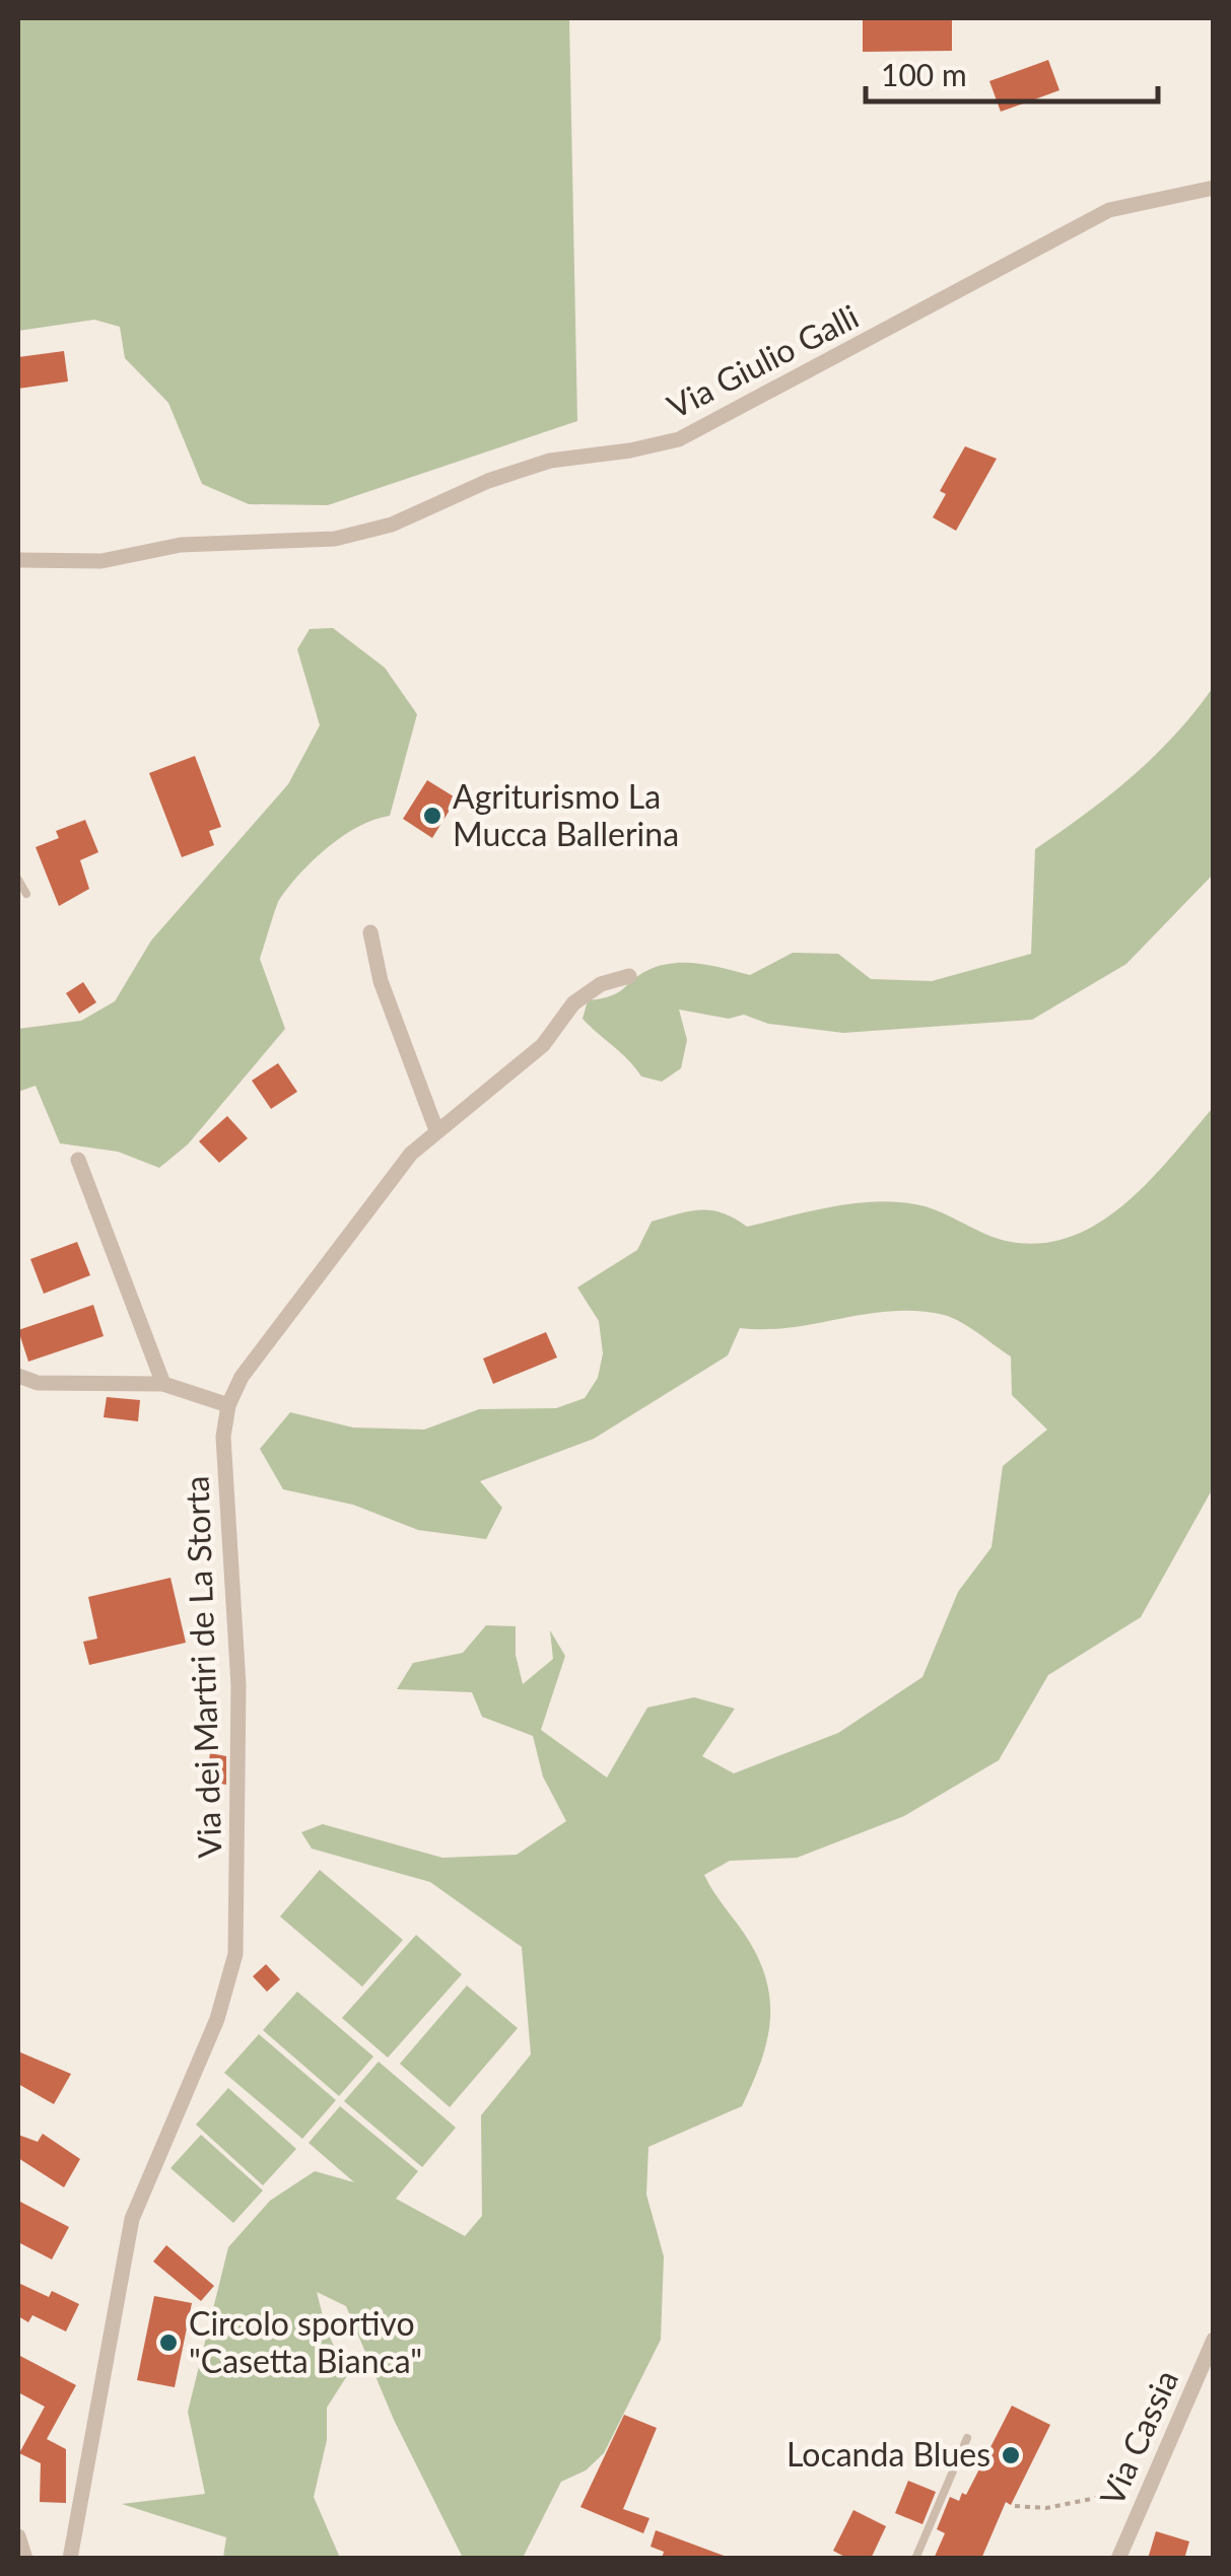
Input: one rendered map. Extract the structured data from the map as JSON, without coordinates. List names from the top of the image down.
{
  "streets": {
    "street": ["Via Giulio Galli", "Via dei Martiri de La Storta", "Via Cassia"]
  },
  "places": ["Agriturismo La Mucca Ballerina", "Circolo sportivo \"Casetta Bianca\"", "Locanda Blues"],
  "scale_bar": "100 m"
}
